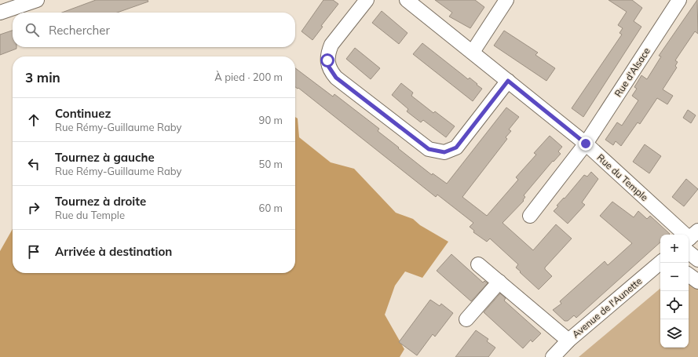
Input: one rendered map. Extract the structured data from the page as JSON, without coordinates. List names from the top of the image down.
{
  "streets": {
    "street": ["Rue d'Alsace", "Rue du Temple", "Avenue de l'Aunette"]
  },
  "crossings": [
    ["Rue d'Alsace", "Rue du Temple"]
  ],
  "page": {
    "search": "Rechercher",
    "heading": ["3 min", "À pied · 200 m"],
    "list": [
      ["Continuez", "Rue Rémy-Guillaume Raby", "90 m"],
      ["Tournez à gauche", "Rue Rémy-Guillaume Raby", "50 m"],
      ["Tournez à droite", "Rue du Temple", "60 m"],
      "Arrivée à destination"
    ],
    "map_buttons": ["+", "−"]
  }
}
